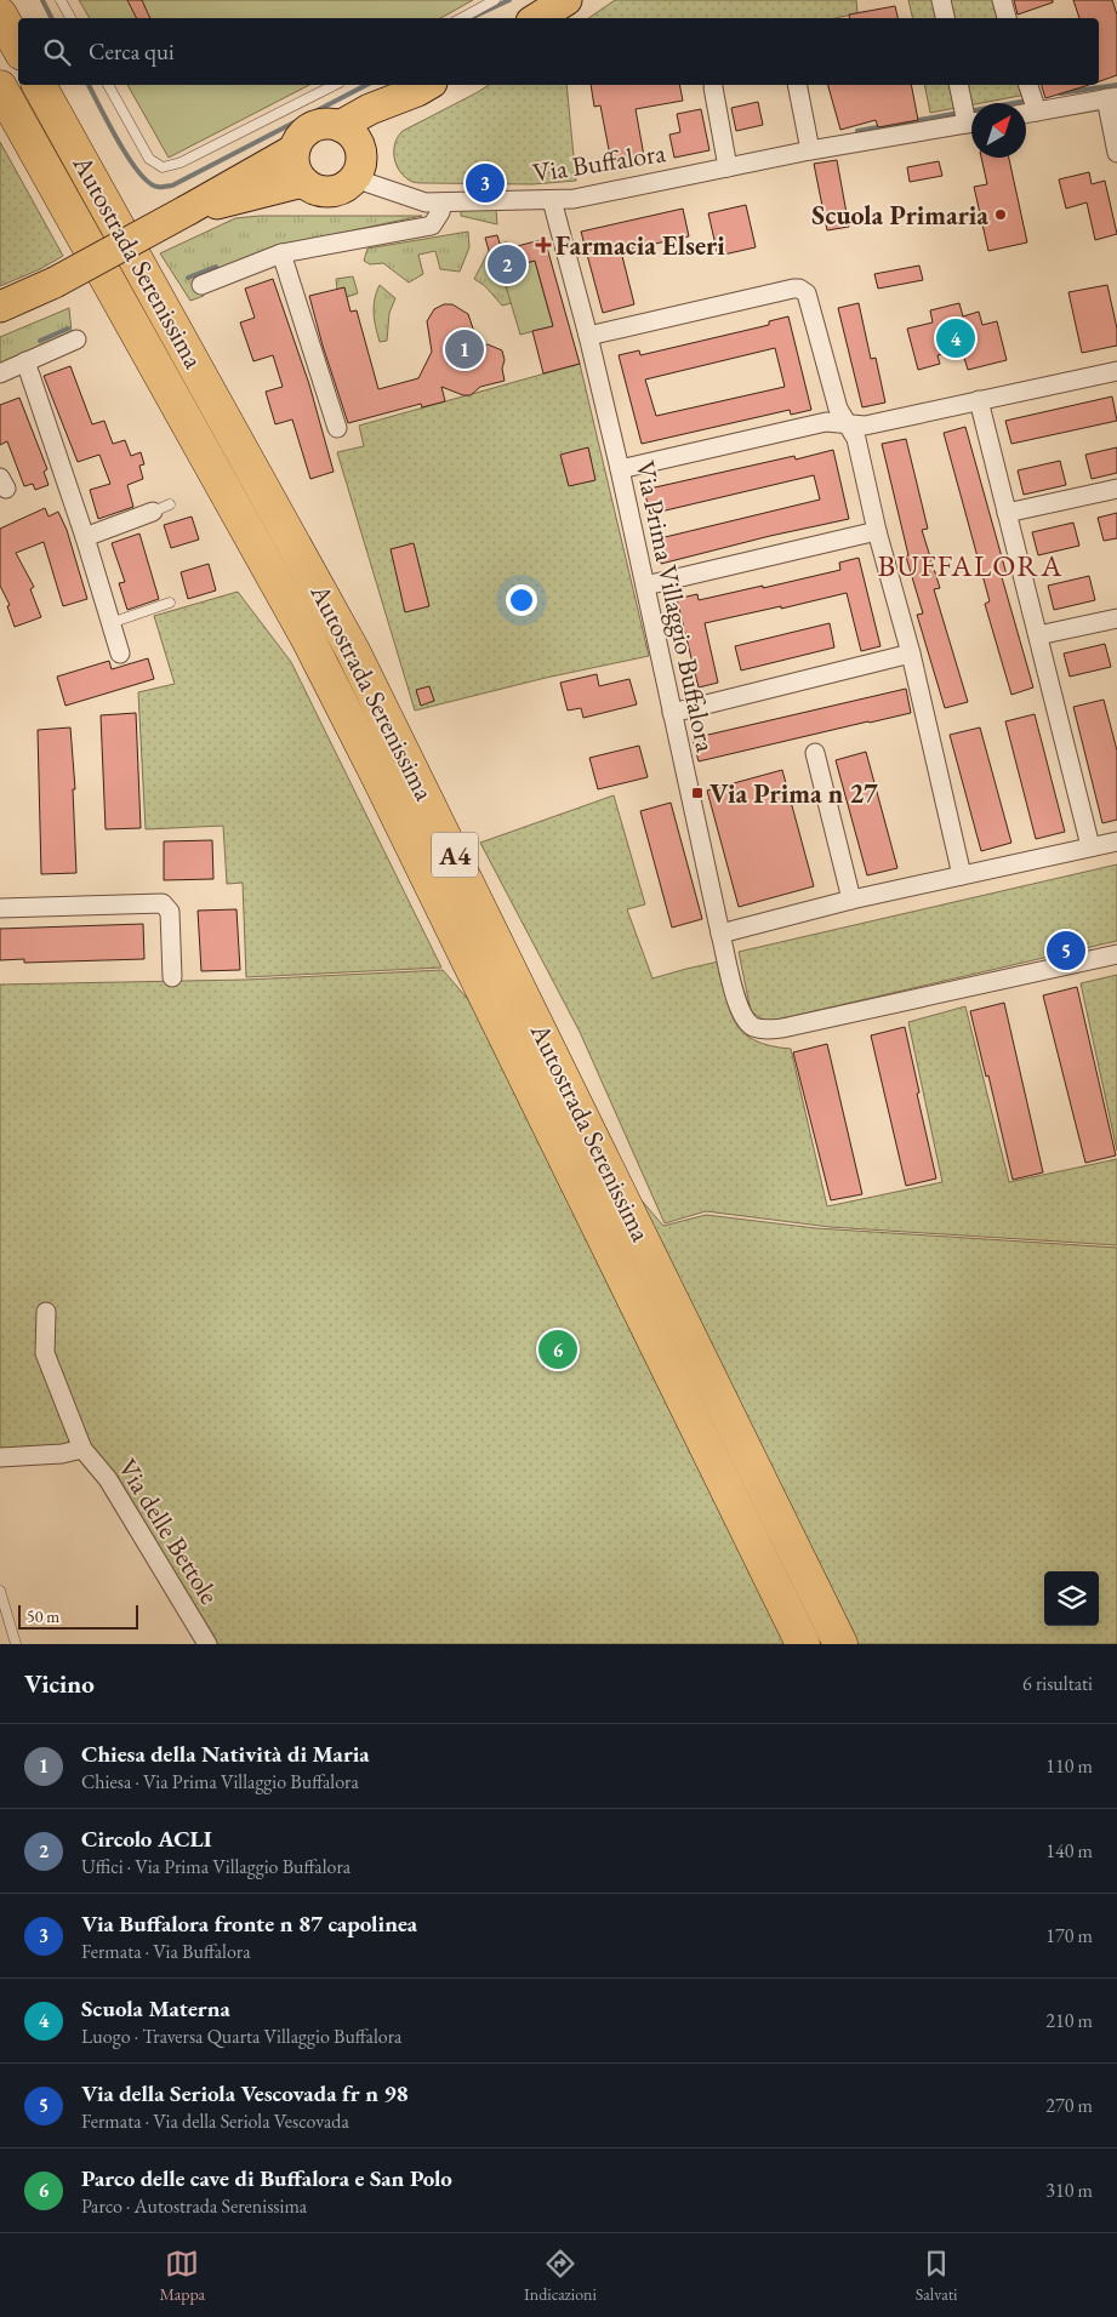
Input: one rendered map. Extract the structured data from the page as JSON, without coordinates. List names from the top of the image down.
{
  "streets": {
    "highway": ["Autostrada Serenissima", "A4"],
    "street": ["Via Buffalora", "Via Prima Villaggio Buffalora", "Via delle Bettole"]
  },
  "crossings": [
    ["Via Buffalora", "Via Prima Villaggio Buffalora"]
  ],
  "districts": ["BUFFALORA"],
  "places": {
    "other": ["Scuola Primaria"],
    "health": ["Farmacia Elseri"],
    "transit": ["Via Prima n 27"]
  },
  "scale_bar": "50 m",
  "north": "top right",
  "page": {
    "search": "Cerca qui",
    "pins": [
      "3",
      "2",
      "4",
      "1",
      "5",
      "6"
    ],
    "scale": "50 m",
    "heading": ["Vicino", "6 risultati"],
    "list": [
      {
        "mark": "1",
        "name": "Chiesa della Natività di Maria",
        "note": "Chiesa · Via Prima Villaggio Buffalora",
        "value": "110 m"
      },
      {
        "mark": "2",
        "name": "Circolo ACLI",
        "note": "Uffici · Via Prima Villaggio Buffalora",
        "value": "140 m"
      },
      {
        "mark": "3",
        "name": "Via Buffalora fronte n 87 capolinea",
        "note": "Fermata · Via Buffalora",
        "value": "170 m"
      },
      {
        "mark": "4",
        "name": "Scuola Materna",
        "note": "Luogo · Traversa Quarta Villaggio Buffalora",
        "value": "210 m"
      },
      {
        "mark": "5",
        "name": "Via della Seriola Vescovada fr n 98",
        "note": "Fermata · Via della Seriola Vescovada",
        "value": "270 m"
      },
      {
        "mark": "6",
        "name": "Parco delle cave di Buffalora e San Polo",
        "note": "Parco · Autostrada Serenissima",
        "value": "310 m"
      }
    ],
    "nav": ["Mappa", "Indicazioni", "Salvati"]
  }
}
